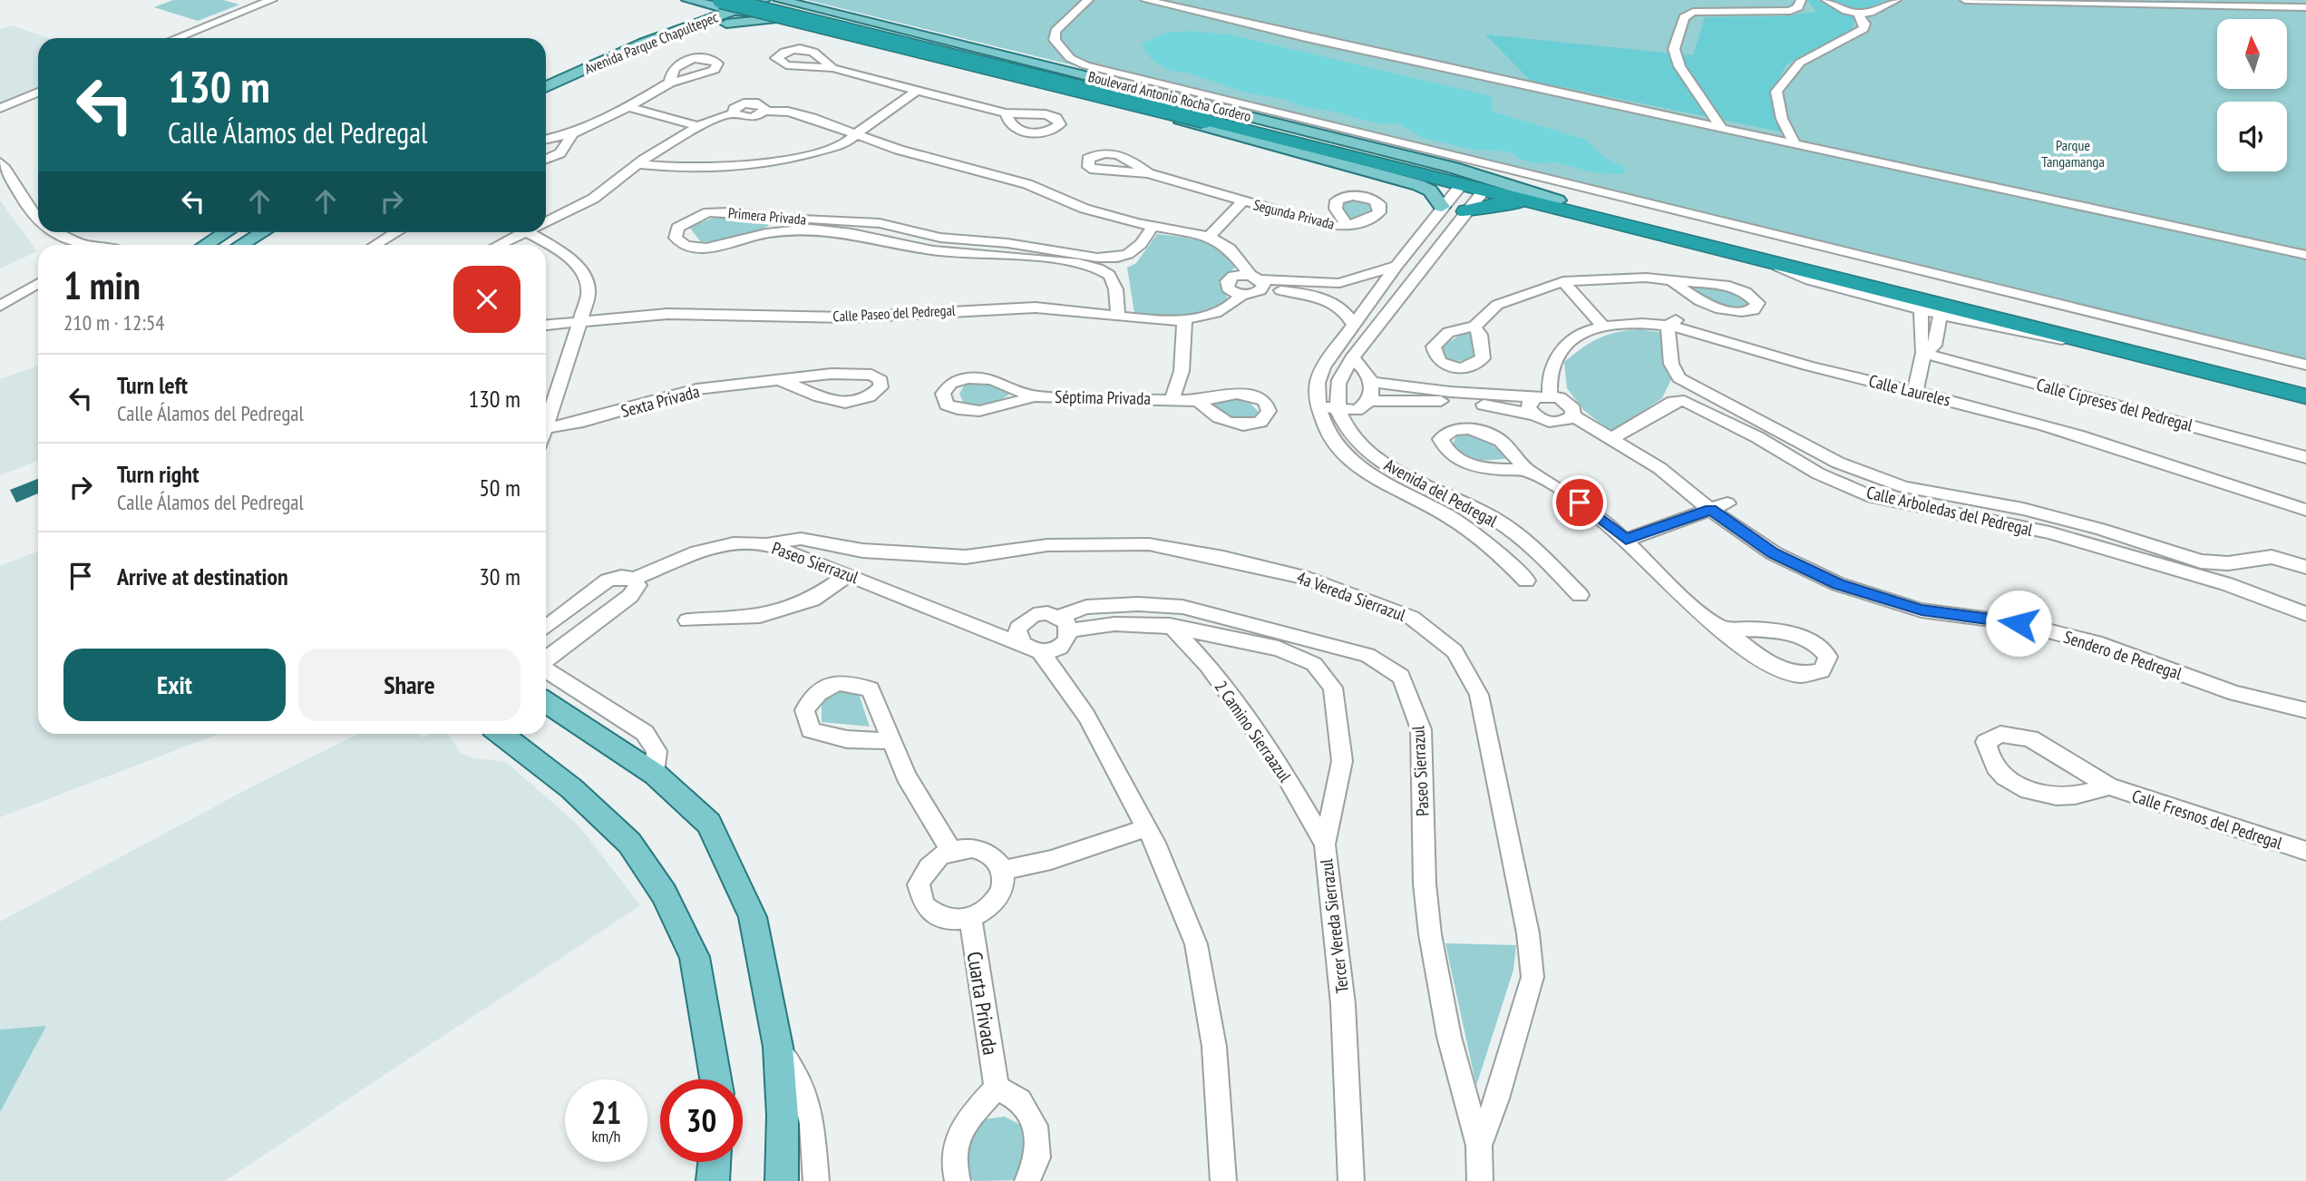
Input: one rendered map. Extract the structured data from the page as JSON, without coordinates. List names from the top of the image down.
{
  "streets": {
    "main road": ["Avenida Parque Chapultepec", "Boulevard Antonio Rocha Cordero"],
    "street": [
      "Segunda Privada",
      "Primera Privada",
      "Calle Paseo del Pedregal",
      "Calle Laureles",
      "Séptima Privada",
      "Sexta Privada",
      "Calle Cipreses del Pedregal",
      "Avenida del Pedregal",
      "Calle Arboledas del Pedregal",
      "Paseo Sierrazul",
      "4a Vereda Sierrazul",
      "Sendero de Pedregal",
      "2 Camino Sierraazul",
      "Calle Fresnos del Pedregal",
      "Tercer Vereda Sierrazul",
      "Cuarta Privada"
    ]
  },
  "crossings": [
    ["Avenida Parque Chapultepec", "Boulevard Antonio Rocha Cordero"],
    ["Boulevard Antonio Rocha Cordero", "Avenida del Pedregal"],
    ["Primera Privada", "Calle Paseo del Pedregal"],
    ["Calle Paseo del Pedregal", "Séptima Privada"],
    ["Calle Laureles", "Calle Arboledas del Pedregal"],
    ["Calle Laureles", "Sendero de Pedregal"],
    ["Calle Arboledas del Pedregal", "Sendero de Pedregal"],
    ["Paseo Sierrazul", "4a Vereda Sierrazul"],
    ["Paseo Sierrazul", "Tercer Vereda Sierrazul"],
    ["2 Camino Sierraazul", "Tercer Vereda Sierrazul"]
  ],
  "parks": ["Parque Tangamanga"],
  "north": "top",
  "page": {
    "turn": ["130 m", "Calle Álamos del Pedregal"],
    "heading": ["1 min", "210 m · 12:54"],
    "list": [
      {
        "name": "Turn left",
        "note": "Calle Álamos del Pedregal",
        "value": "130 m"
      },
      {
        "name": "Turn right",
        "note": "Calle Álamos del Pedregal",
        "value": "50 m"
      },
      {
        "name": "Arrive at destination",
        "value": "30 m"
      }
    ],
    "buttons": ["Exit", "Share"],
    "speed": "21 km/h",
    "limit": "30"
  }
}
